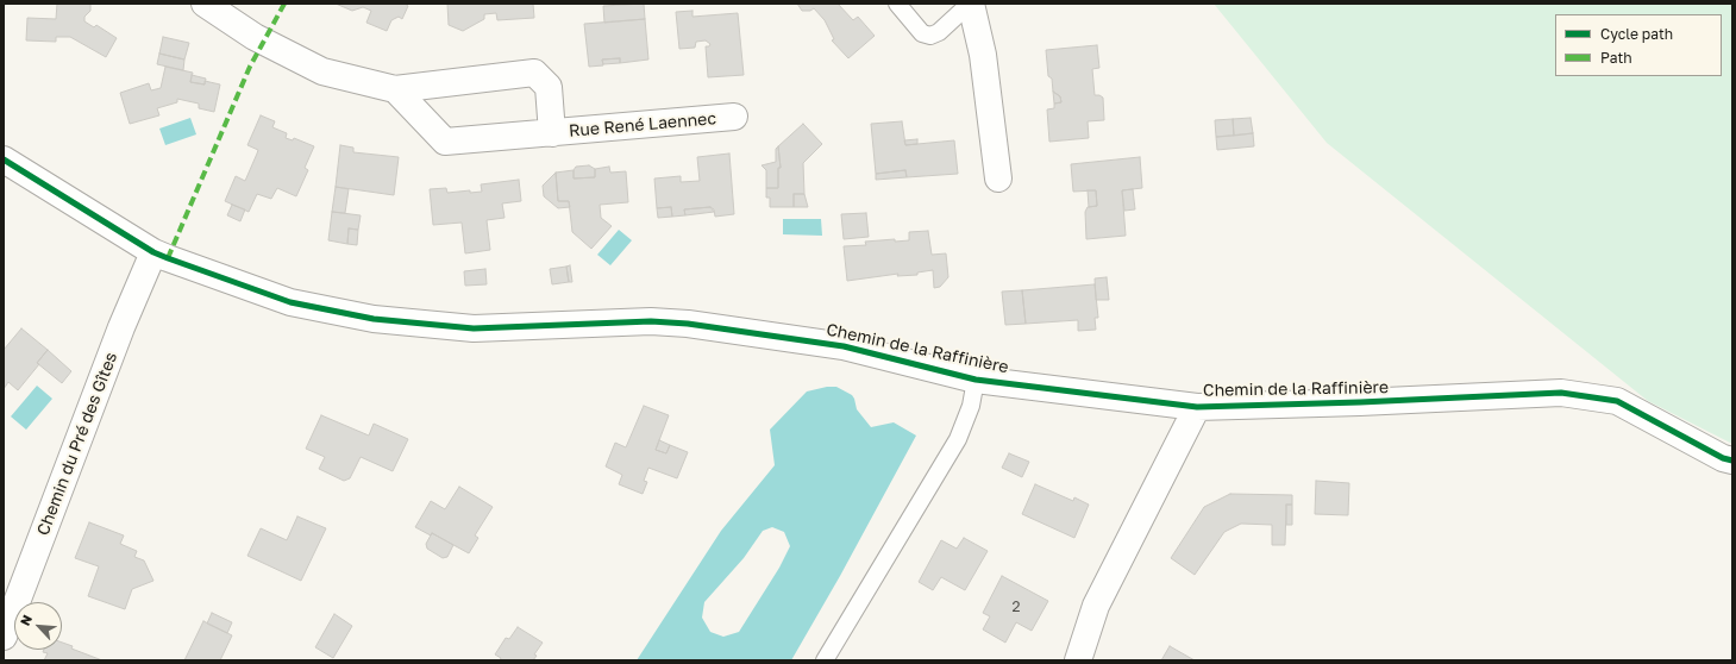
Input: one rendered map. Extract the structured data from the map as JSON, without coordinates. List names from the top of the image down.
{
  "streets": {
    "street": ["Rue René Laennec", "Chemin de la Raffinière", "Chemin du Pré des Gîtes"]
  },
  "crossings": [
    ["Chemin de la Raffinière", "Chemin du Pré des Gîtes"]
  ],
  "house_numbers": ["2"],
  "legend": ["Cycle path", "Path"],
  "north": "top left"
}
